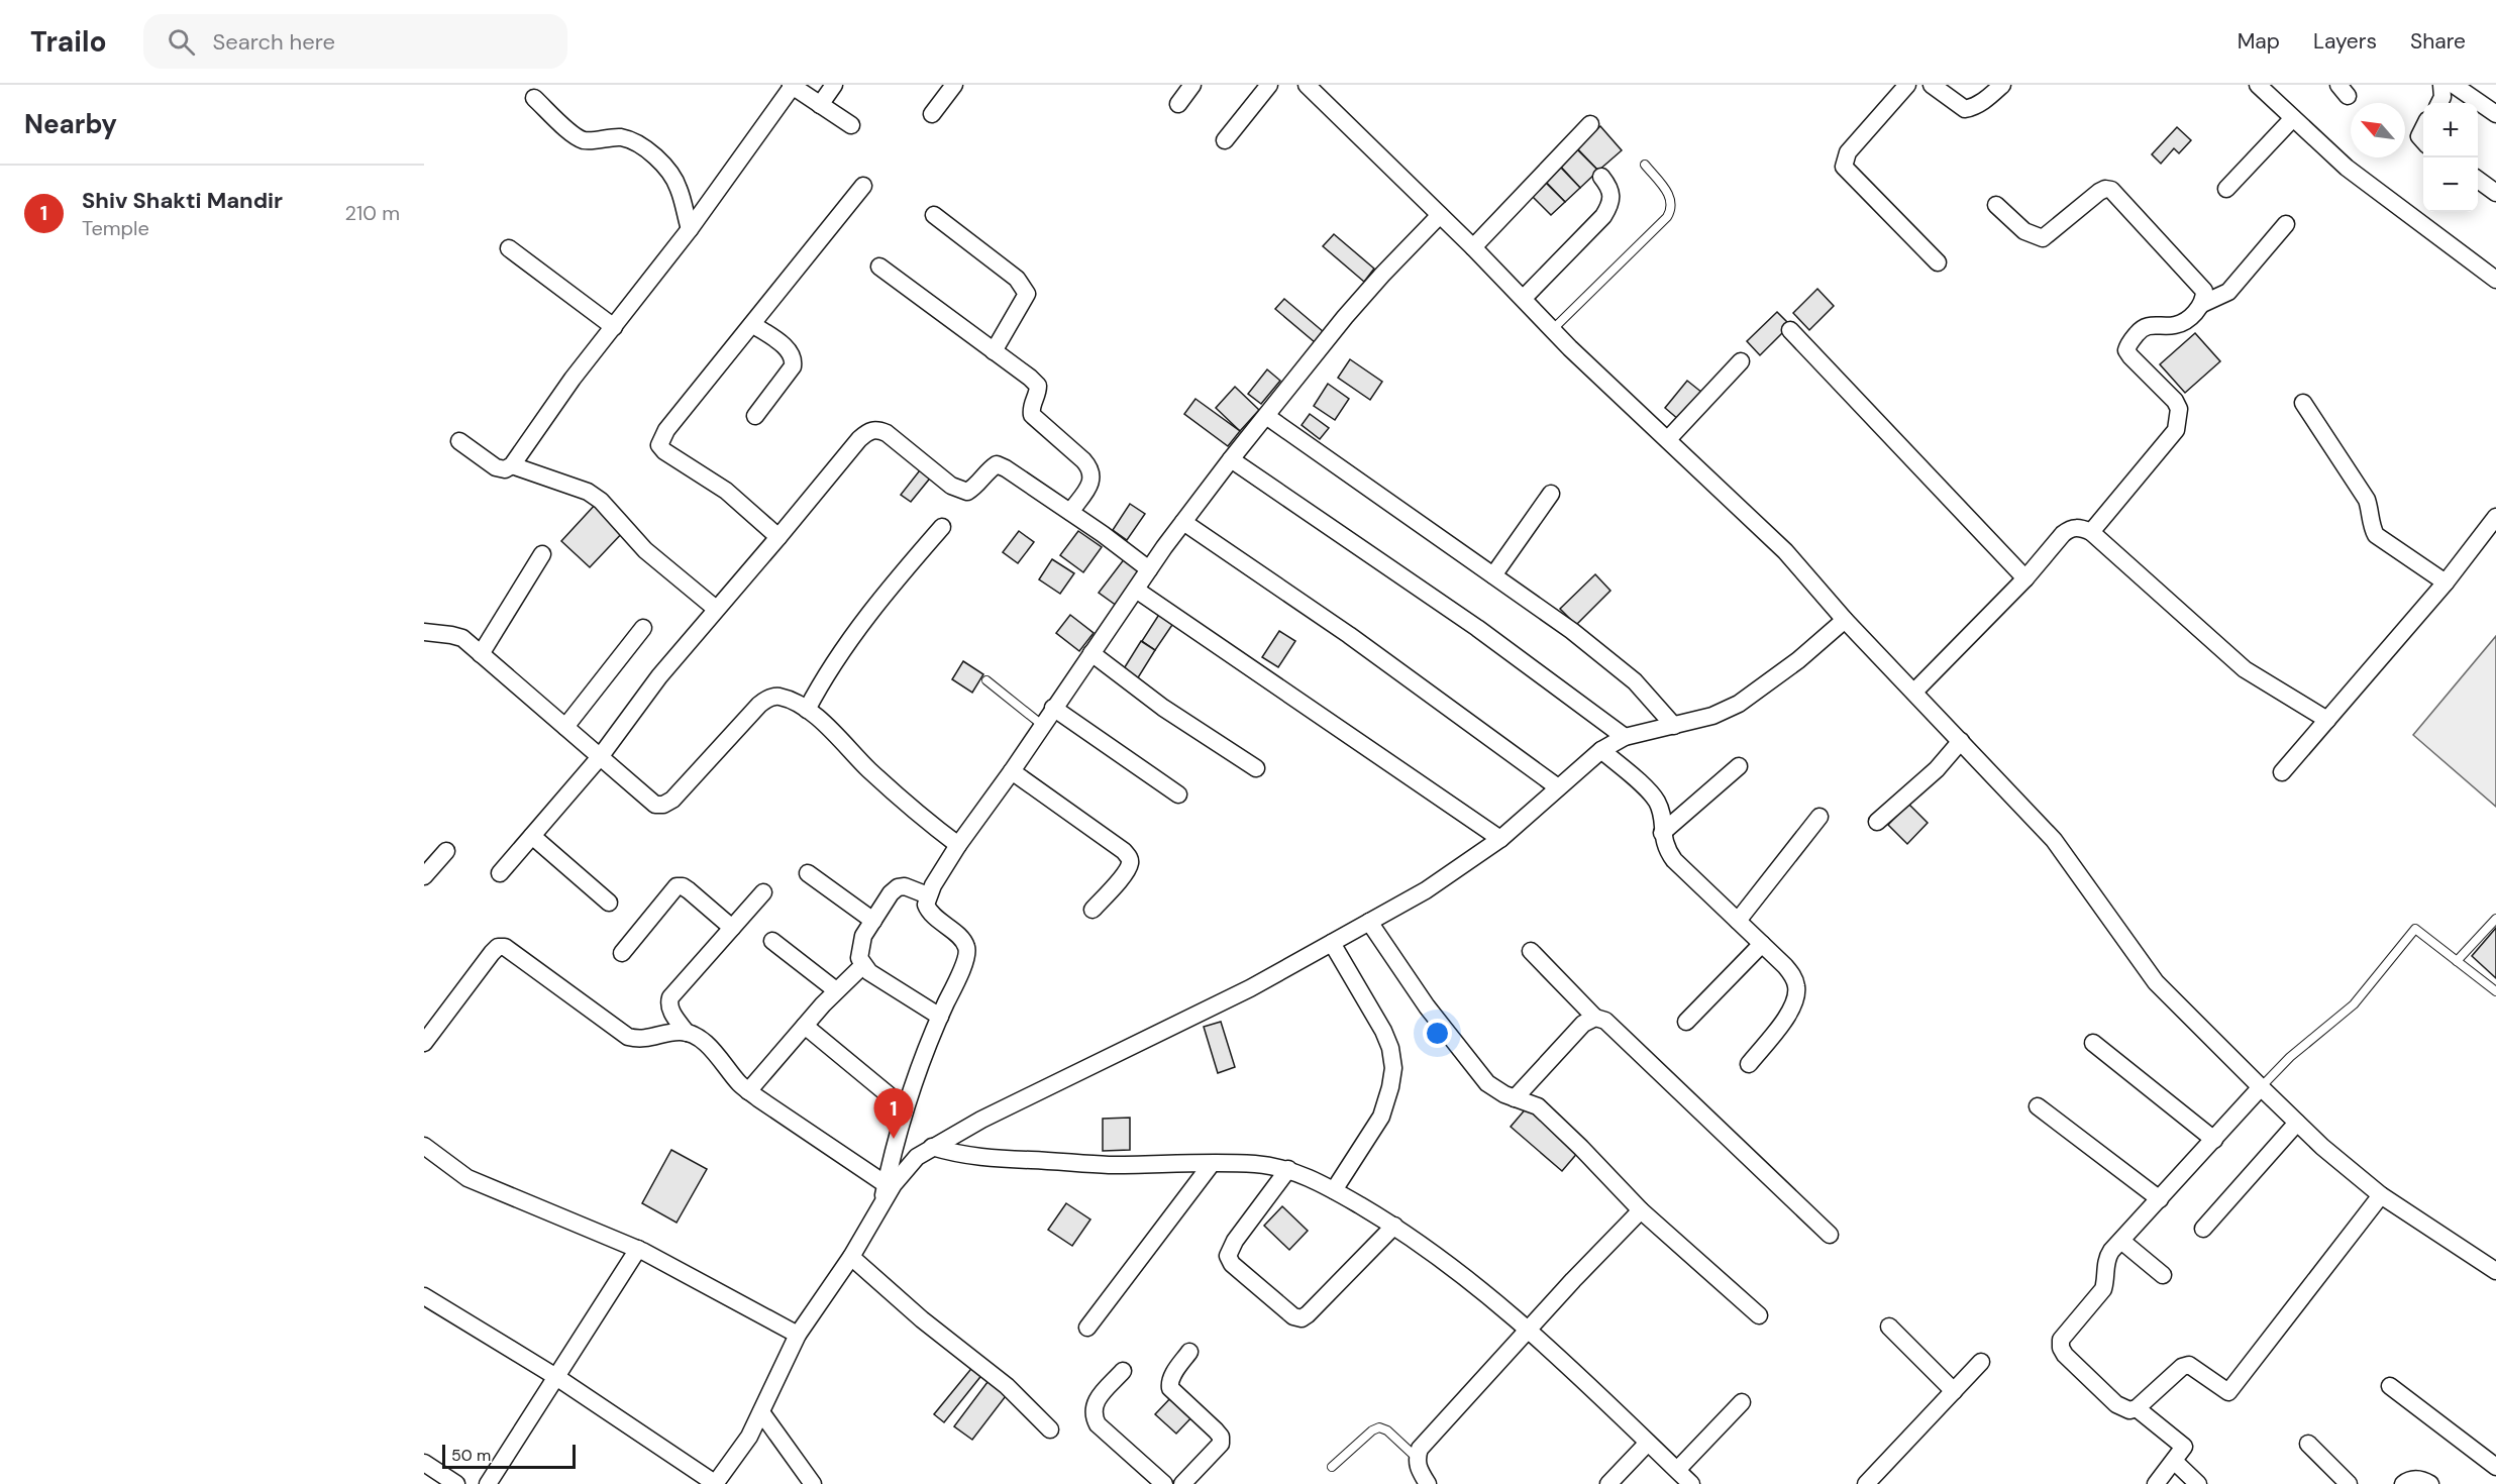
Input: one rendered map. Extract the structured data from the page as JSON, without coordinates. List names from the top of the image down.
{
  "scale_bar": "50 m",
  "north": "top left",
  "page": {
    "header": "Trailo",
    "search": "Search here",
    "nav": ["Map", "Layers", "Share"],
    "heading": "Nearby",
    "map_buttons": ["+", "−"],
    "list": [
      {
        "mark": "1",
        "name": "Shiv Shakti Mandir",
        "note": "Temple",
        "value": "210 m"
      }
    ],
    "pins": "1",
    "scale": "50 m"
  }
}
